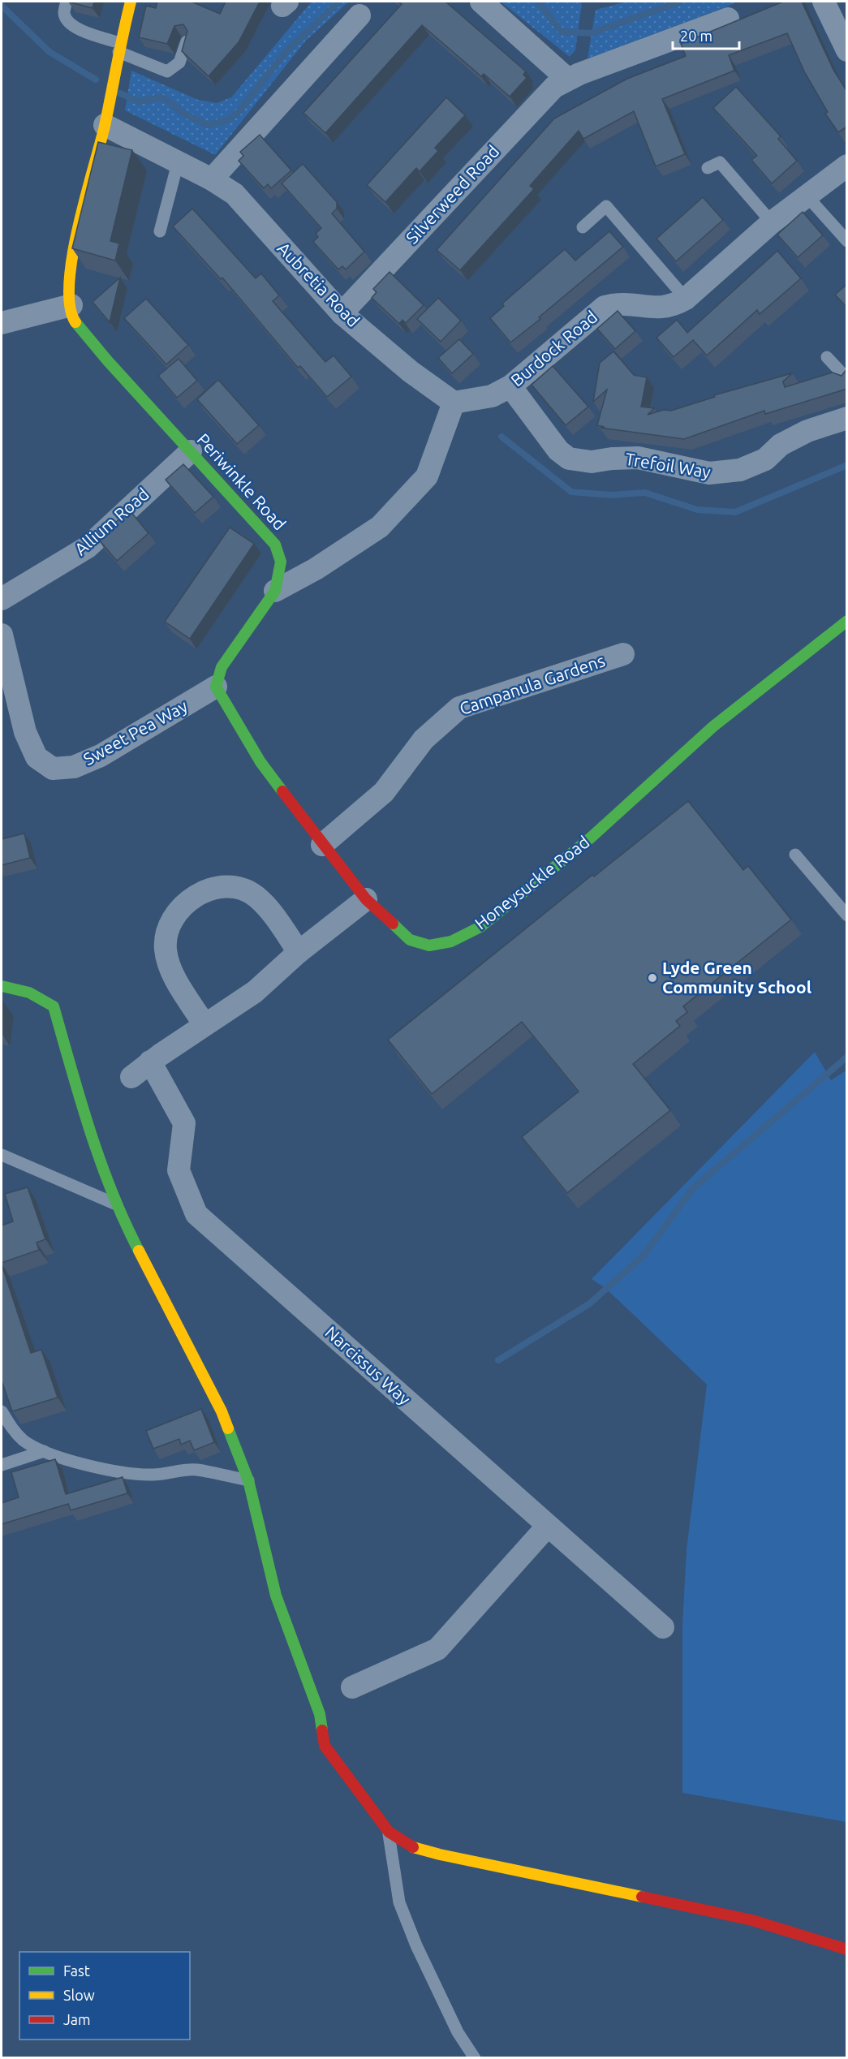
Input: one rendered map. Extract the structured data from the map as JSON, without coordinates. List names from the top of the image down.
{
  "streets": {
    "street": [
      "Silverweed Road",
      "Aubretia Road",
      "Burdock Road",
      "Trefoil Way",
      "Periwinkle Road",
      "Allium Road",
      "Campanula Gardens",
      "Sweet Pea Way",
      "Honeysuckle Road",
      "Narcissus Way"
    ]
  },
  "crossings": [
    ["Silverweed Road", "Aubretia Road"],
    ["Aubretia Road", "Burdock Road"],
    ["Aubretia Road", "Periwinkle Road"],
    ["Burdock Road", "Trefoil Way"],
    ["Periwinkle Road", "Allium Road"],
    ["Periwinkle Road", "Sweet Pea Way"]
  ],
  "places": ["Lyde Green Community School"],
  "legend": ["Fast", "Slow", "Jam"],
  "scale_bar": "20 m"
}
